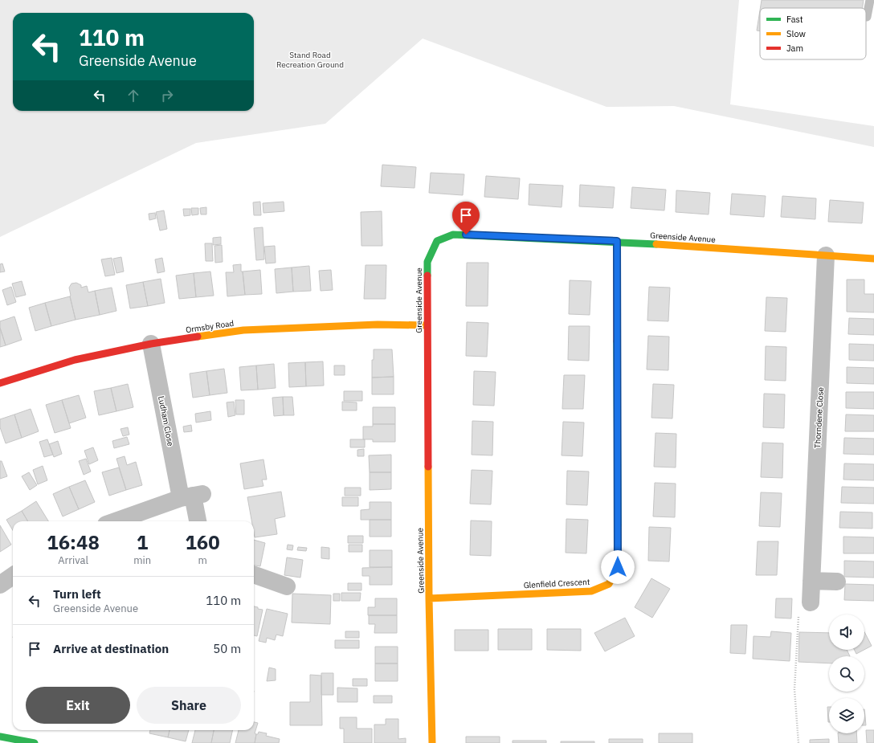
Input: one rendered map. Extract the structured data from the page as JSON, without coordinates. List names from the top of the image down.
{
  "streets": {
    "street": [
      "Greenside Avenue",
      "Ormsby Road",
      "Thorndene Close",
      "Ludham Close",
      "Glenfield Crescent"
    ]
  },
  "crossings": [
    ["Greenside Avenue", "Ormsby Road"],
    ["Greenside Avenue", "Thorndene Close"],
    ["Greenside Avenue", "Glenfield Crescent"],
    ["Ormsby Road", "Ludham Close"]
  ],
  "parks": ["Stand Road Recreation Ground"],
  "legend": ["Fast", "Slow", "Jam"],
  "page": {
    "turn": ["110 m", "Greenside Avenue"],
    "eta": [
      "16:48",
      "Arrival",
      "1",
      "min",
      "160",
      "m"
    ],
    "list": [
      {
        "name": "Turn left",
        "note": "Greenside Avenue",
        "value": "110 m"
      },
      {
        "name": "Arrive at destination",
        "value": "50 m"
      }
    ],
    "buttons": ["Exit", "Share"]
  }
}
